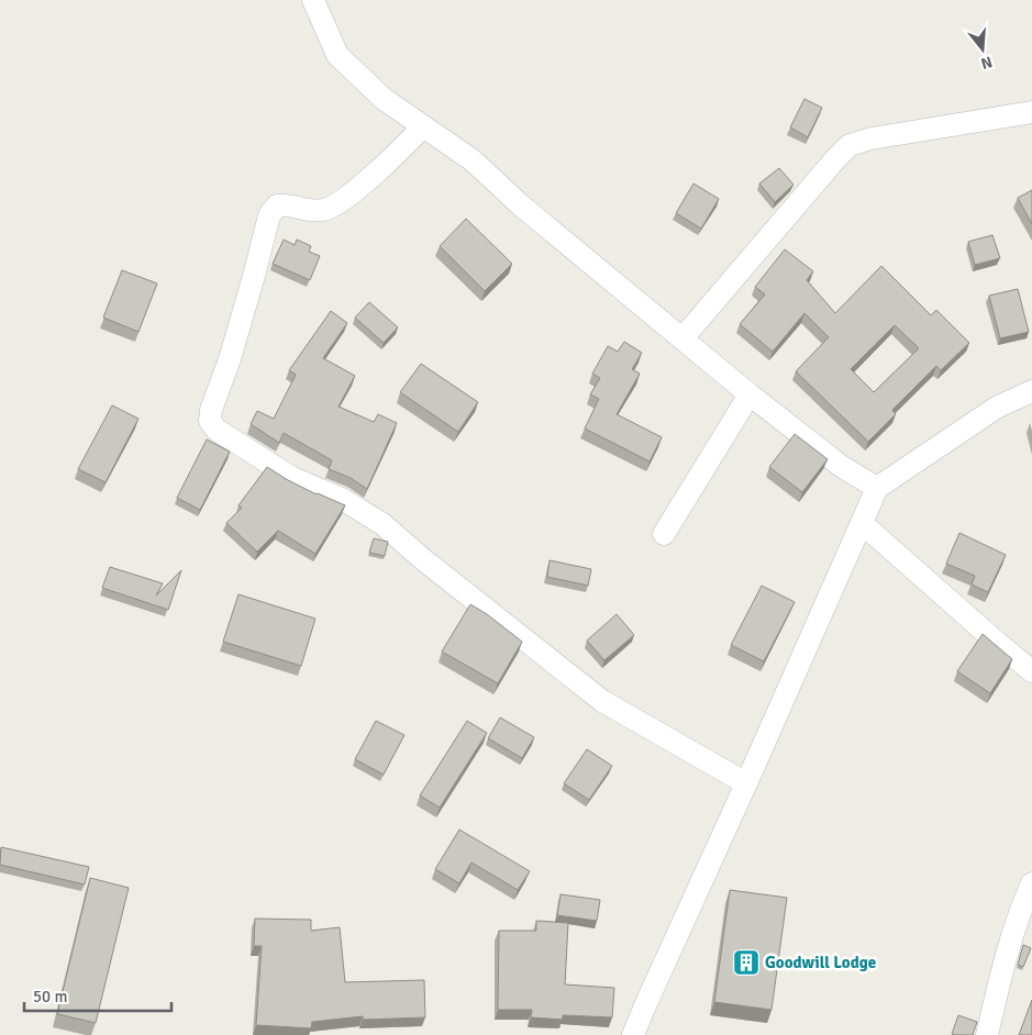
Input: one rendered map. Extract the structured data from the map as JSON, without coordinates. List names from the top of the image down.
{
  "places": {
    "building": ["Goodwill Lodge"]
  },
  "scale_bar": "50 m",
  "north": "bottom"
}
